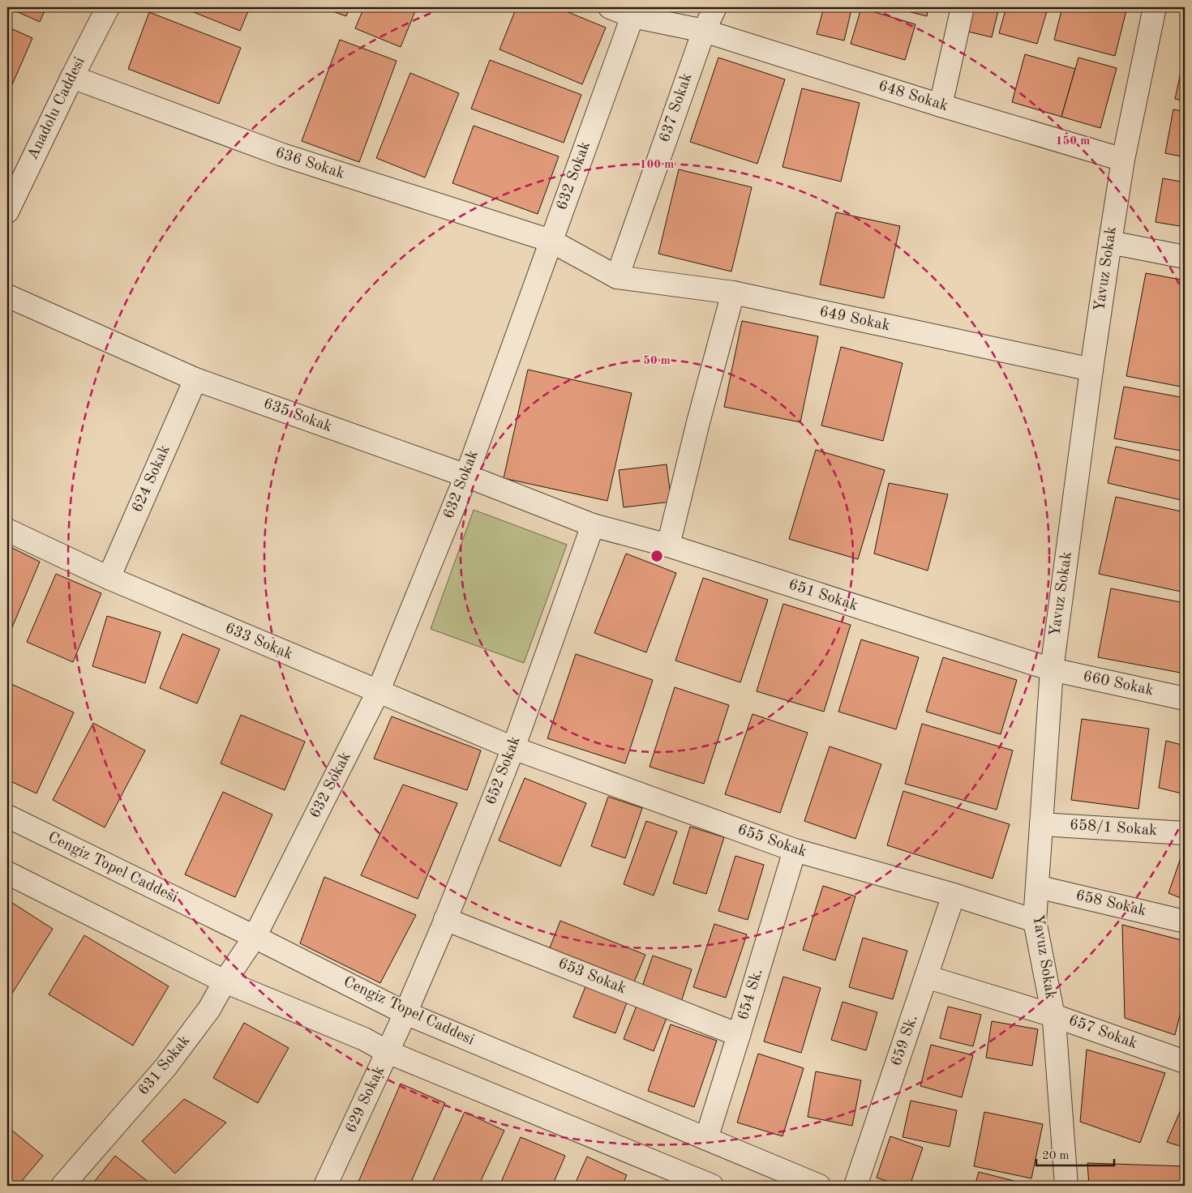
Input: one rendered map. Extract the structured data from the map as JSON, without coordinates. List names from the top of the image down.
{
  "streets": {
    "street": [
      "648 Sokak",
      "637 Sokak",
      "Anadolu Caddesi",
      "636 Sokak",
      "632 Sokak",
      "Yavuz Sokak",
      "649 Sokak",
      "635 Sokak",
      "624 Sokak",
      "651 Sokak",
      "633 Sokak",
      "660 Sokak",
      "652 Sokak",
      "658/1 Sokak",
      "655 Sokak",
      "Cengiz Topel Caddesi",
      "658 Sokak",
      "653 Sokak",
      "654 Sk.",
      "657 Sokak",
      "659 Sk.",
      "631 Sokak",
      "629 Sokak"
    ]
  },
  "crossings": [
    ["648 Sokak", "637 Sokak"],
    ["648 Sokak", "632 Sokak"],
    ["648 Sokak", "Yavuz Sokak"],
    ["637 Sokak", "636 Sokak"],
    ["637 Sokak", "649 Sokak"],
    ["Anadolu Caddesi", "636 Sokak"],
    ["636 Sokak", "632 Sokak"],
    ["636 Sokak", "649 Sokak"],
    ["632 Sokak", "635 Sokak"],
    ["632 Sokak", "633 Sokak"],
    ["632 Sokak", "Cengiz Topel Caddesi"],
    ["632 Sokak", "631 Sokak"],
    ["Yavuz Sokak", "649 Sokak"],
    ["Yavuz Sokak", "651 Sokak"],
    ["Yavuz Sokak", "660 Sokak"],
    ["Yavuz Sokak", "658/1 Sokak"],
    ["Yavuz Sokak", "655 Sokak"],
    ["Yavuz Sokak", "658 Sokak"],
    ["Yavuz Sokak", "657 Sokak"],
    ["635 Sokak", "624 Sokak"],
    ["635 Sokak", "651 Sokak"],
    ["635 Sokak", "652 Sokak"],
    ["624 Sokak", "633 Sokak"],
    ["651 Sokak", "660 Sokak"],
    ["651 Sokak", "652 Sokak"],
    ["633 Sokak", "652 Sokak"],
    ["633 Sokak", "655 Sokak"],
    ["652 Sokak", "655 Sokak"],
    ["652 Sokak", "Cengiz Topel Caddesi"],
    ["652 Sokak", "653 Sokak"],
    ["652 Sokak", "629 Sokak"],
    ["655 Sokak", "654 Sk."],
    ["655 Sokak", "659 Sk."],
    ["Cengiz Topel Caddesi", "654 Sk."],
    ["Cengiz Topel Caddesi", "631 Sokak"],
    ["Cengiz Topel Caddesi", "629 Sokak"],
    ["653 Sokak", "654 Sk."],
    ["657 Sokak", "659 Sk."]
  ],
  "scale_bar": "20 m",
  "rings": ["150 m", "100 m", "50 m"]
}
